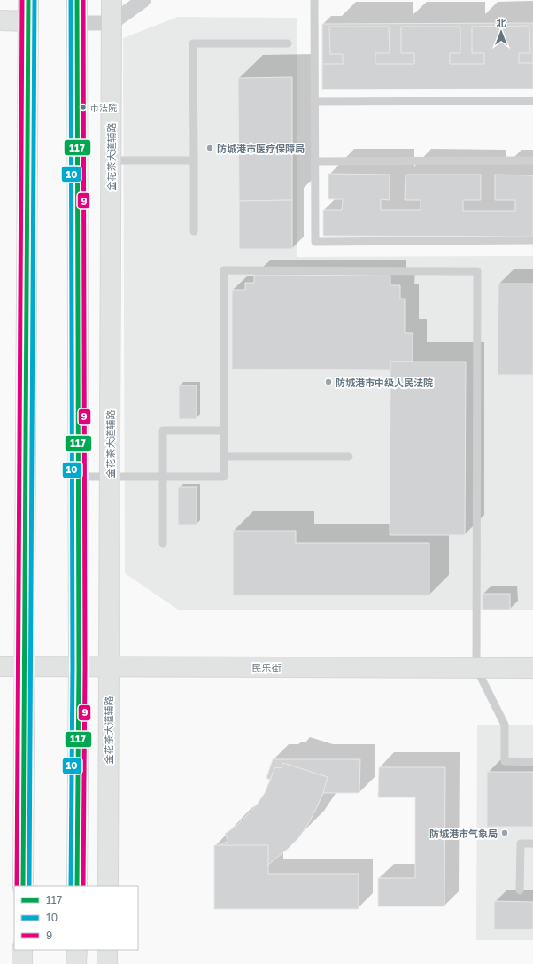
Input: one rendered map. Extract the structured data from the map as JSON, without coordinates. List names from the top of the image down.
{
  "streets": {
    "main road": ["金花茶大道辅路", "民乐街"]
  },
  "crossings": [
    ["金花茶大道辅路", "民乐街"]
  ],
  "places": [
    "巿法院",
    "防城港市医疗保障局",
    "防城港市中级人民法院",
    "防城港市气象局"
  ],
  "lines": ["transit line 117", "transit line 10", "transit line 9"],
  "legend": ["117", "10", "9"],
  "north": "top"
}
